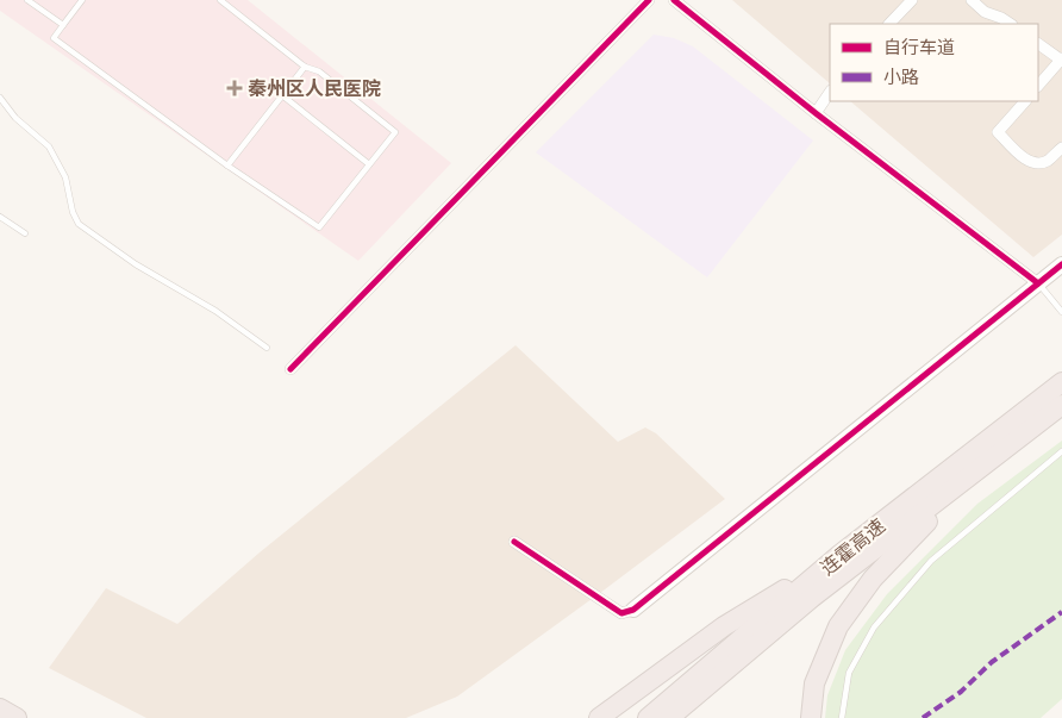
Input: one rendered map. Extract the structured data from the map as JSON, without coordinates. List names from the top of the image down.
{
  "streets": {
    "highway": ["连霍高速"]
  },
  "places": {
    "health": ["秦州区人民医院"]
  },
  "legend": ["自行车道", "小路"]
}
